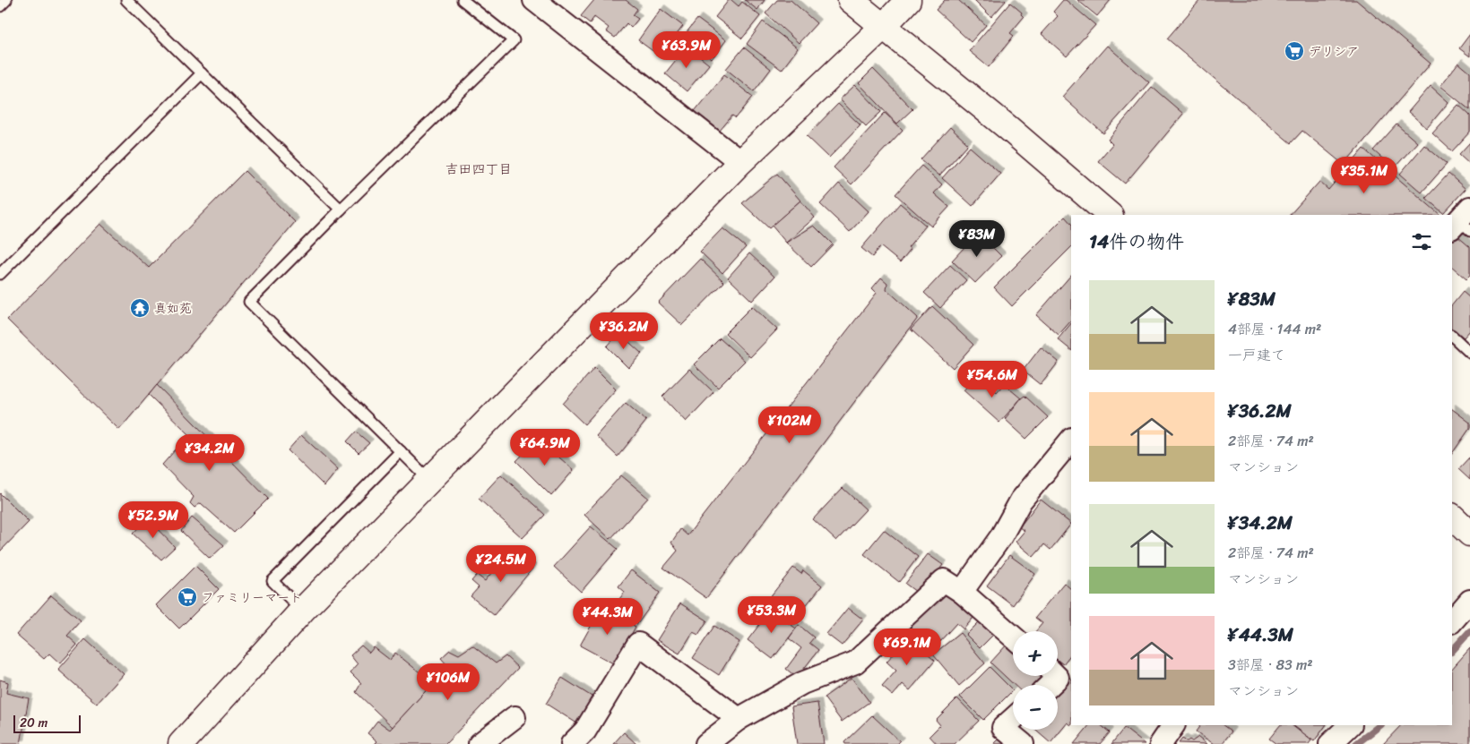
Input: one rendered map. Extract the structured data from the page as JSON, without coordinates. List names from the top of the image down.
{
  "districts": ["吉田四丁目"],
  "places": {
    "supermarket": ["デリシア", "ファミリーマート"],
    "temple": ["真如苑"]
  },
  "scale_bar": "20 m",
  "page": {
    "price": [
      "¥63.9M",
      "¥35.1M",
      "¥83M",
      "¥36.2M",
      "¥54.6M",
      "¥102M",
      "¥64.9M",
      "¥34.2M",
      "¥52.9M",
      "¥24.5M",
      "¥53.3M",
      "¥44.3M",
      "¥69.1M",
      "¥106M"
    ],
    "heading": "14件の物件",
    "list": [
      {
        "name": "¥83M",
        "note": "4部屋 · 144 m² · 一戸建て"
      },
      {
        "name": "¥36.2M",
        "note": "2部屋 · 74 m² · マンション"
      },
      {
        "name": "¥34.2M",
        "note": "2部屋 · 74 m² · マンション"
      },
      {
        "name": "¥44.3M",
        "note": "3部屋 · 83 m² · マンション"
      }
    ],
    "map_buttons": ["+", "−"],
    "scale": "20 m"
  }
}
